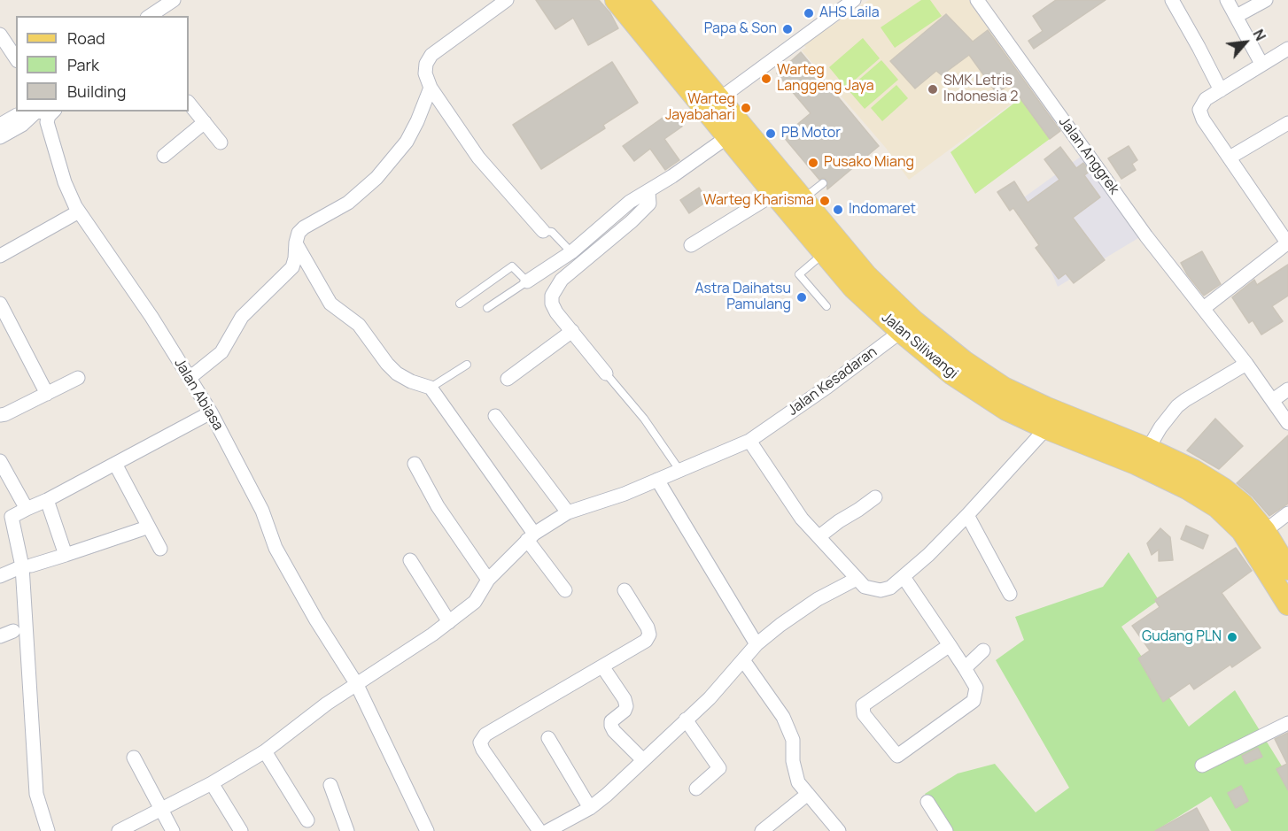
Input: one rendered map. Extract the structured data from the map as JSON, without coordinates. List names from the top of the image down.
{
  "streets": {
    "main road": ["Jalan Siliwangi"],
    "street": ["Jalan Anggrek", "Jalan Kesadaran", "Jalan Abiasa"]
  },
  "crossings": [
    ["Jalan Siliwangi", "Jalan Kesadaran"],
    ["Jalan Kesadaran", "Jalan Abiasa"]
  ],
  "places": [
    "AHS Laila",
    "Papa & Son",
    "Warteg Langgeng Jaya",
    "SMK Letris Indonesia 2",
    "Warteg Jayabahari",
    "PB Motor",
    "Pusako Miang",
    "Warteg Kharisma",
    "Indomaret",
    "Astra Daihatsu Pamulang",
    "Gudang PLN"
  ],
  "legend": ["Road", "Park", "Building"],
  "north": "top right"
}
